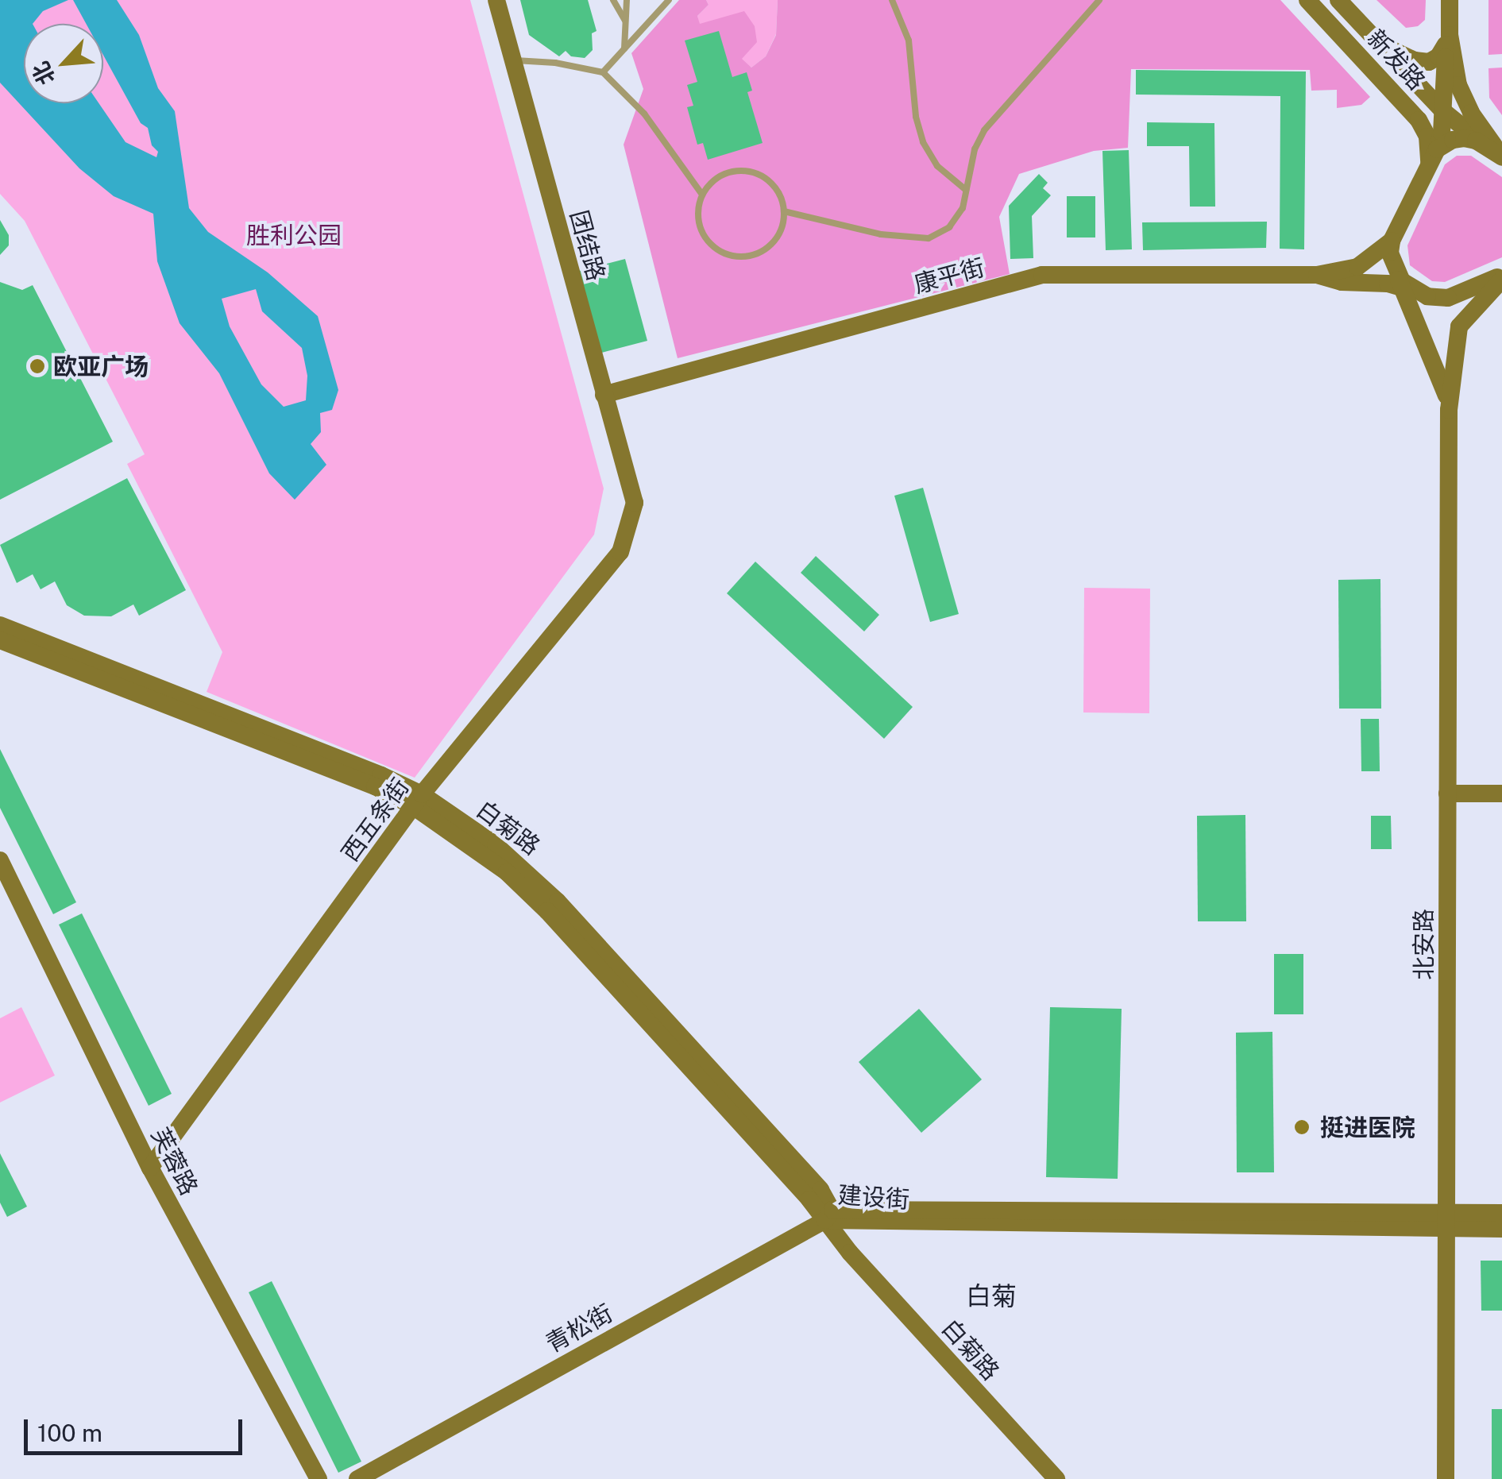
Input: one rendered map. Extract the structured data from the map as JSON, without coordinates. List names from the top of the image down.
{
  "streets": {
    "street": [
      "新发路",
      "团结路",
      "康平街",
      "西五条街",
      "白菊路",
      "北安路",
      "芙蓉路",
      "建设街",
      "青松街"
    ]
  },
  "crossings": [
    ["团结路", "康平街"],
    ["团结路", "西五条街"],
    ["西五条街", "白菊路"],
    ["西五条街", "芙蓉路"],
    ["白菊路", "建设街"],
    ["白菊路", "青松街"],
    ["北安路", "建设街"],
    ["建设街", "青松街"]
  ],
  "districts": ["白菊"],
  "parks": ["胜利公园"],
  "places": ["欧亚广场", "挺进医院"],
  "scale_bar": "100 m",
  "north": "bottom left"
}
